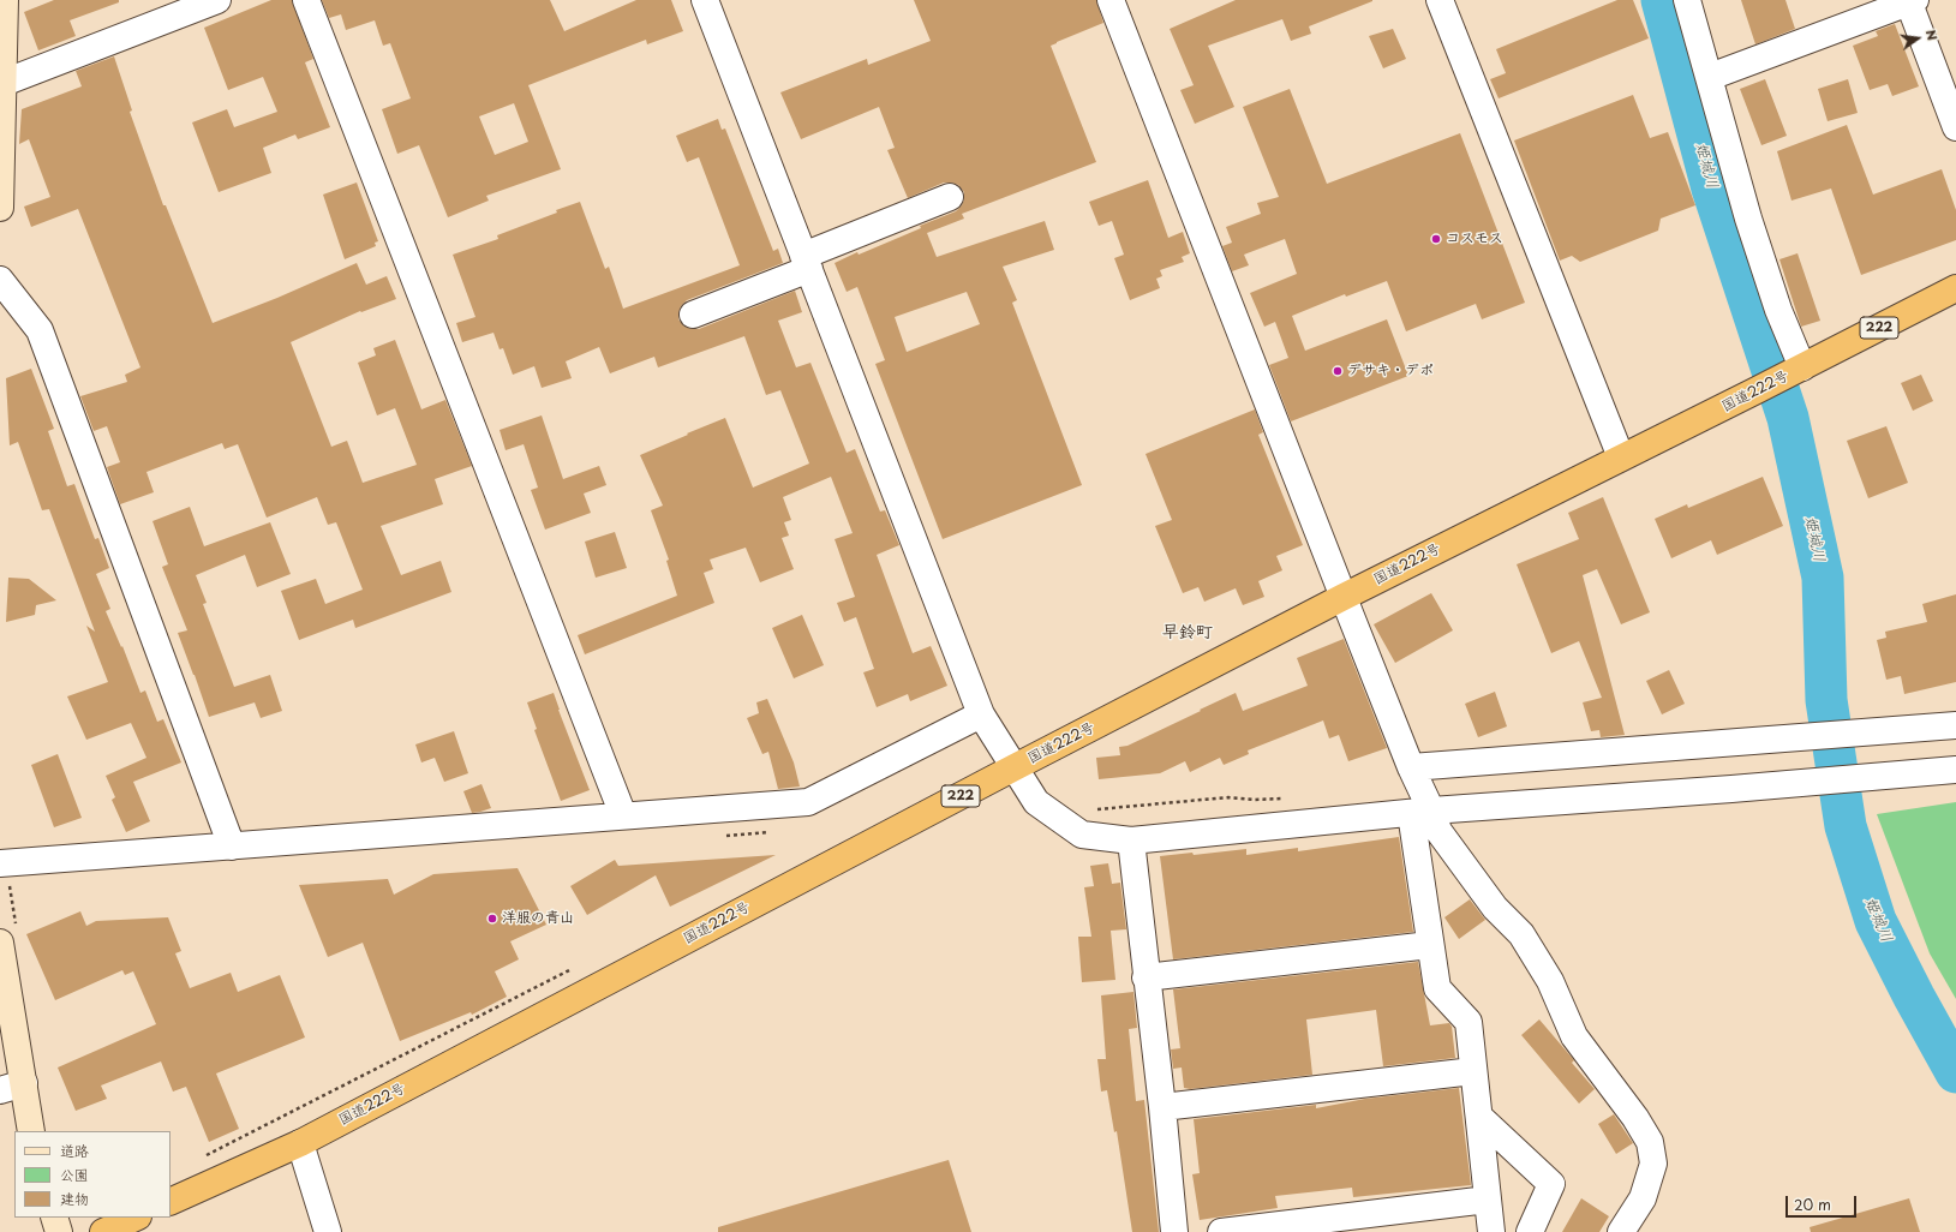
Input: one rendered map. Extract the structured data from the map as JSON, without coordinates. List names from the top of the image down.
{
  "streets": {
    "highway": ["222", "国道222号"]
  },
  "districts": ["早鈴町"],
  "water": ["姫城川"],
  "places": ["コスモス", "デサキ・デポ", "洋服の青山"],
  "legend": ["道路", "公園", "建物"],
  "scale_bar": "20 m",
  "north": "right"
}
